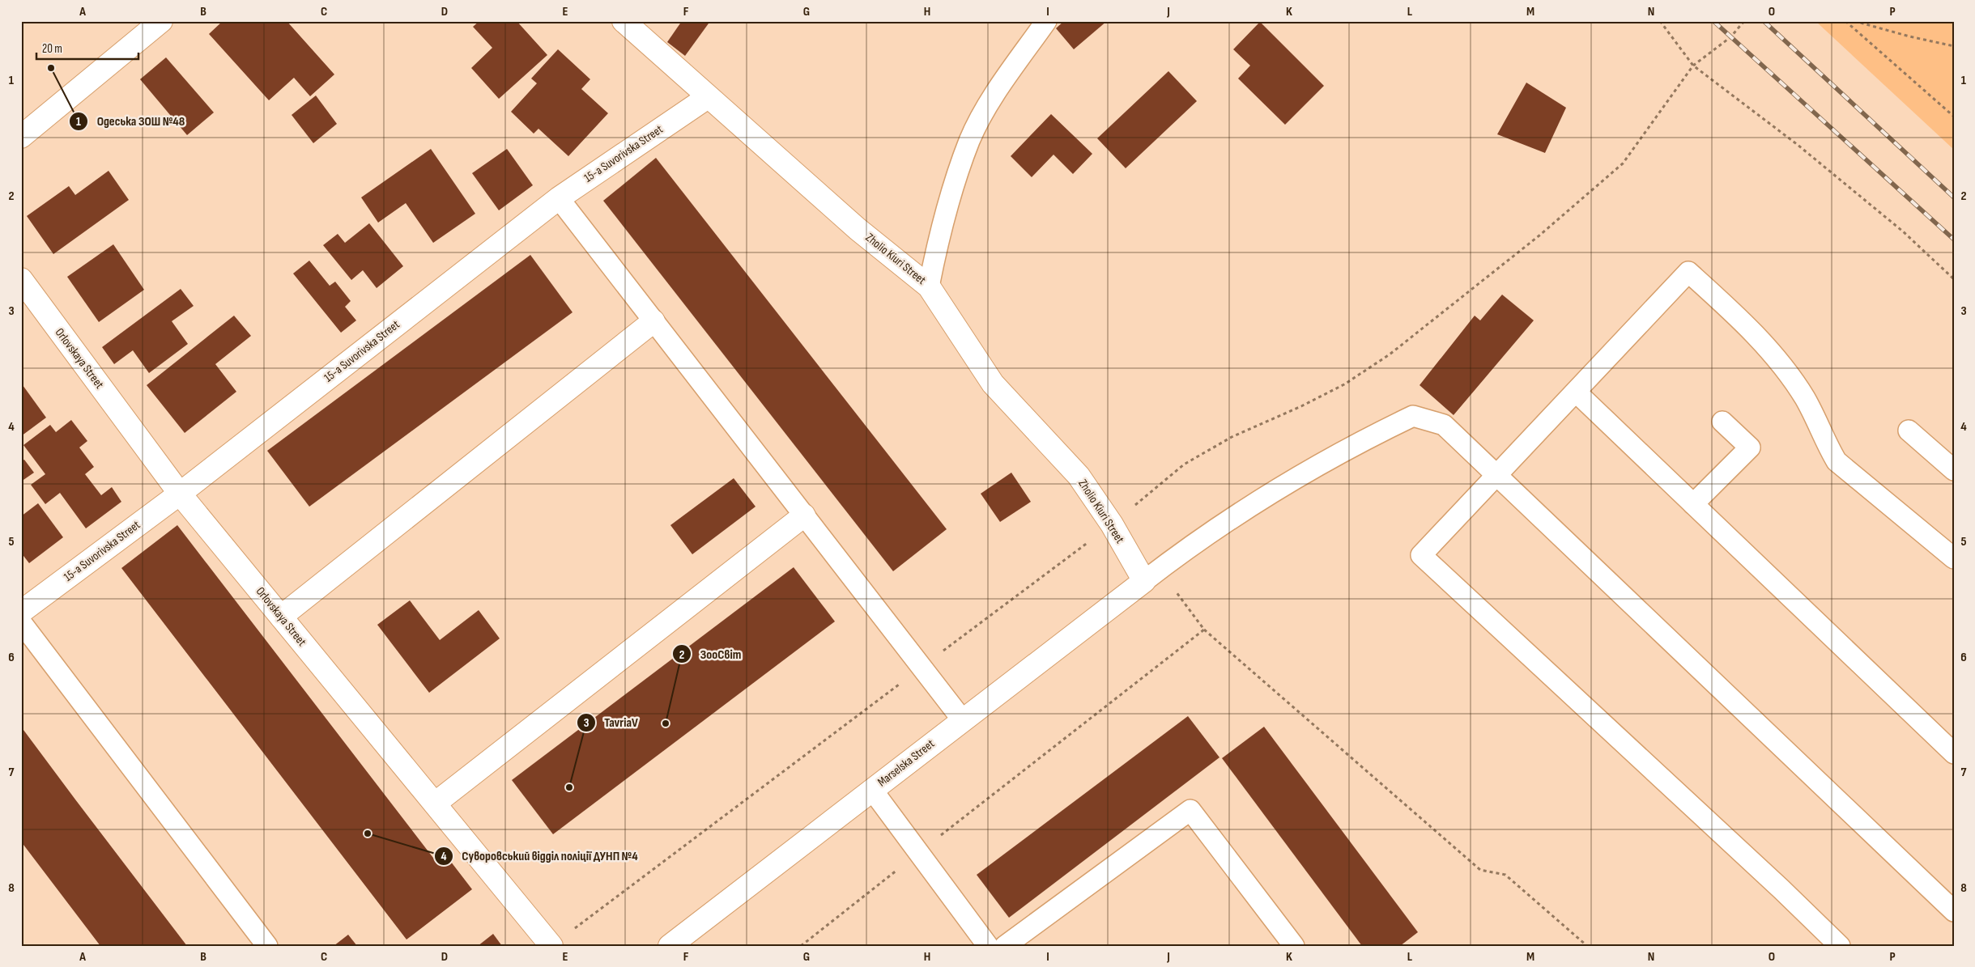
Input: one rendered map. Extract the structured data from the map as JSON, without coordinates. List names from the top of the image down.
{
  "streets": {
    "street": [
      "15-a Suvorivska Street",
      "Zholio Kiuri Street",
      "Orlovskaya Street",
      "Marselska Street"
    ]
  },
  "crossings": [
    ["15-a Suvorivska Street", "Zholio Kiuri Street"],
    ["15-a Suvorivska Street", "Orlovskaya Street"],
    ["Zholio Kiuri Street", "Marselska Street"]
  ],
  "places": [
    "Одеська ЗОШ №48",
    "ЗооСвіт",
    "TavriaV",
    "Суворовський відділ поліції ДУНП №4"
  ],
  "scale_bar": "20 m",
  "grid": {
    "columns": [
      "A",
      "B",
      "C",
      "D",
      "E",
      "F",
      "G",
      "H",
      "I",
      "J",
      "K",
      "L",
      "M",
      "N",
      "O",
      "P"
    ],
    "rows": [
      "1",
      "2",
      "3",
      "4",
      "5",
      "6",
      "7",
      "8"
    ]
  }
}
